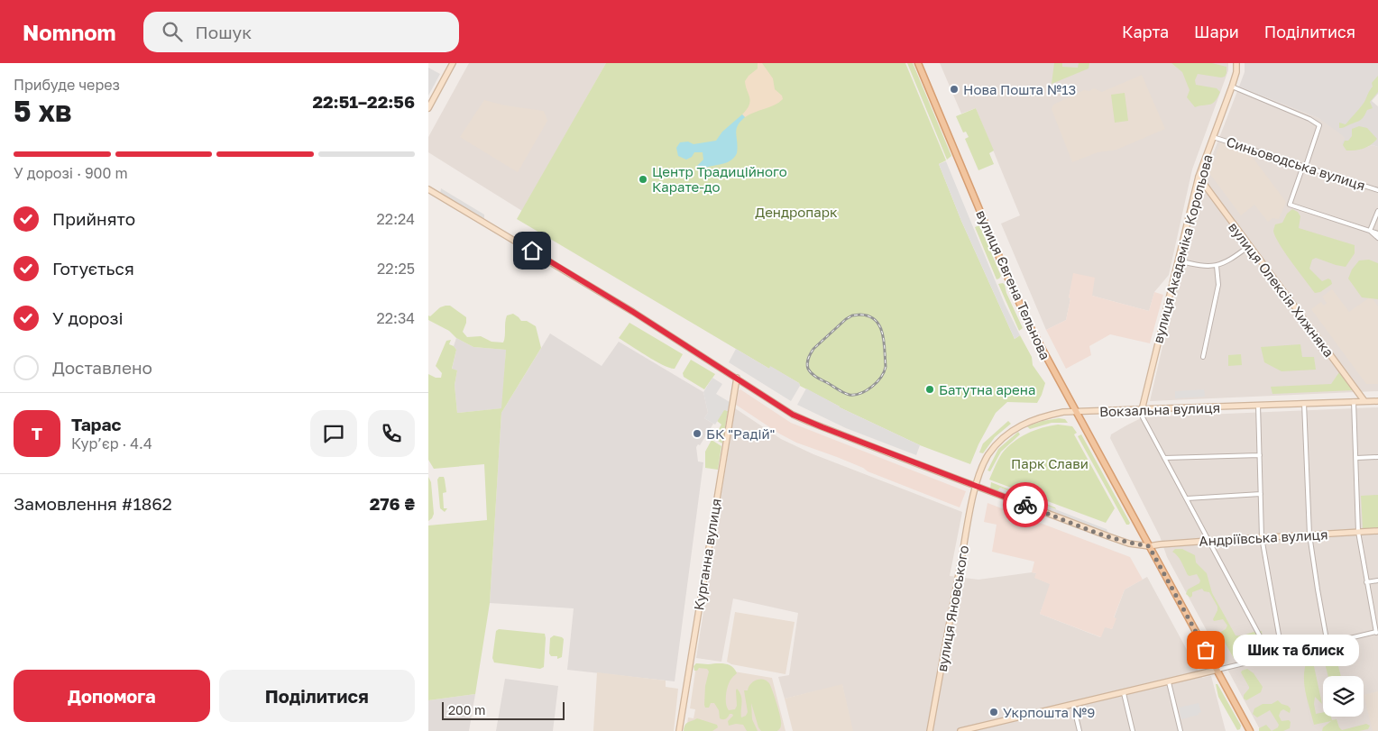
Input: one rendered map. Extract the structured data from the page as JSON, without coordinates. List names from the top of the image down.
{
  "streets": {
    "main road": [
      "вулиця Академіка Корольова",
      "вулиця Євгена Тельнова",
      "вулиця Олексія Хижняка",
      "Вокзальна вулиця",
      "Андріївська вулиця",
      "Курганна вулиця",
      "вулиця Яновського"
    ],
    "street": ["Синьоводська вулиця"]
  },
  "crossings": [
    ["Синьоводська вулиця", "вулиця Академіка Корольова"],
    ["вулиця Академіка Корольова", "вулиця Олексія Хижняка"],
    ["вулиця Академіка Корольова", "Вокзальна вулиця"],
    ["вулиця Євгена Тельнова", "Вокзальна вулиця"],
    ["вулиця Євгена Тельнова", "Андріївська вулиця"],
    ["вулиця Олексія Хижняка", "Вокзальна вулиця"],
    ["Вокзальна вулиця", "Андріївська вулиця"],
    ["Вокзальна вулиця", "вулиця Яновського"],
    ["Андріївська вулиця", "Курганна вулиця"],
    ["Андріївська вулиця", "вулиця Яновського"]
  ],
  "parks": ["Дендропарк", "Парк Слави"],
  "places": [
    "Нова Пошта №13",
    "Центр Традиційного Карате-до",
    "Батутна арена",
    "БК \"Радій\"",
    "Шик та блиск",
    "Укрпошта №9"
  ],
  "scale_bar": "200 m",
  "page": {
    "header": "Nomnom",
    "search": "Пошук",
    "nav": ["Карта", "Шари", "Поділитися"],
    "heading": ["5 хв", "Прибуде через", "22:51–22:56"],
    "panel": [
      "Тарас",
      "Кур’єр · 4.4",
      "Замовлення #1862",
      "276 ₴"
    ],
    "bar": "У дорозі · 900 m",
    "list": [
      ["Прийнято", "22:24"],
      ["Готується", "22:25"],
      ["У дорозі", "22:34"],
      "Доставлено"
    ],
    "round": "Т",
    "bubble": "Шик та блиск",
    "buttons": ["Допомога", "Поділитися"],
    "scale": "200 m"
  }
}
